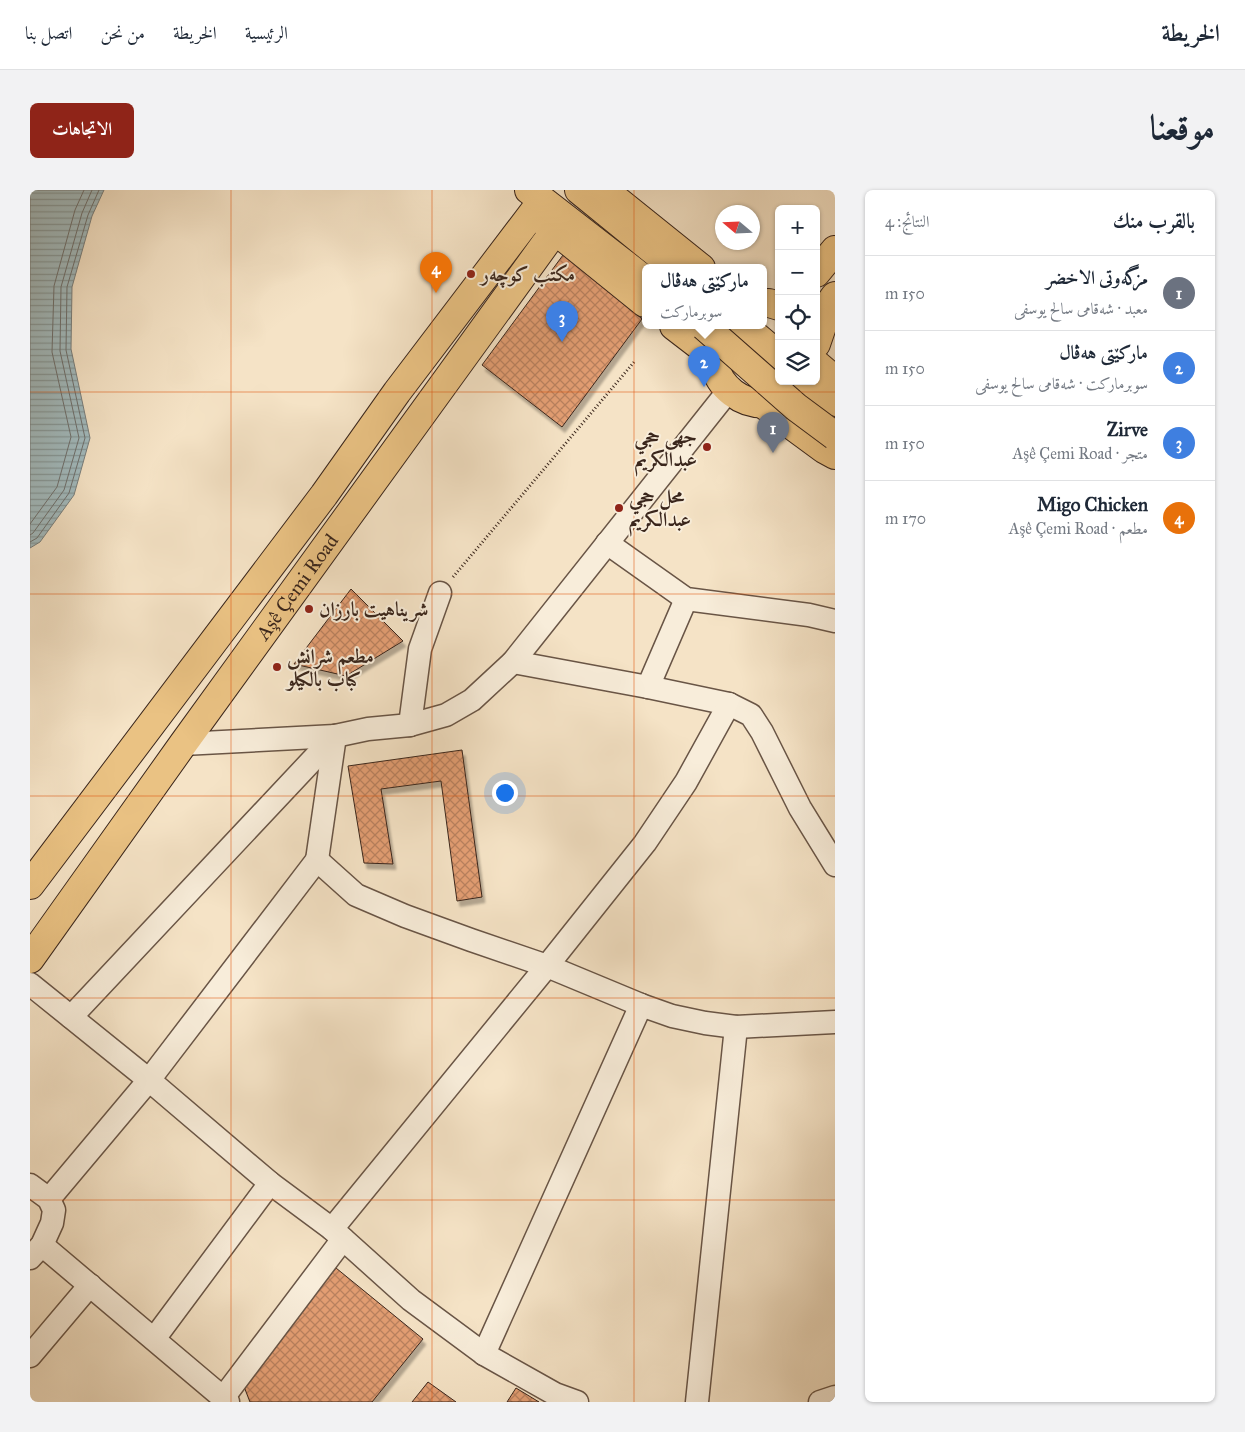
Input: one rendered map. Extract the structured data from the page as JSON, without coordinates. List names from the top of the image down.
{
  "streets": {
    "main road": ["Aşê Çemi Road"]
  },
  "places": [
    "مکتب کوچه‌ر",
    "جهى حجي عبدالكريم",
    "محل حجي عبدالكريم",
    "شريناهيت بارزان",
    "مطعم شرانش كباب بالكيلو"
  ],
  "north": "left",
  "page": {
    "header": "الخريطة",
    "nav": [
      "الرئيسية",
      "الخريطة",
      "من نحن",
      "اتصل بنا"
    ],
    "title": "موقعنا",
    "buttons": "الاتجاهات",
    "heading": ["بالقرب منك", "النتائج: 4"],
    "map_buttons": ["+", "−"],
    "pins": [
      "4",
      "3",
      "2",
      "1"
    ],
    "list": [
      {
        "mark": "1",
        "name": "مزگەوتی الاخضر",
        "note": "معبد · شەقامی سالح یوسفی",
        "value": "150 m"
      },
      {
        "mark": "2",
        "name": "مارکێتی هەڤال",
        "note": "سوبرماركت · شەقامی سالح یوسفی",
        "value": "150 m"
      },
      {
        "mark": "3",
        "name": "Zirve",
        "note": "متجر · Aşê Çemi Road",
        "value": "150 m"
      },
      {
        "mark": "4",
        "name": "Migo Chicken",
        "note": "مطعم · Aşê Çemi Road",
        "value": "170 m"
      }
    ],
    "popup": ["مارکێتی هەڤال", "سوبرماركت"]
  }
}
